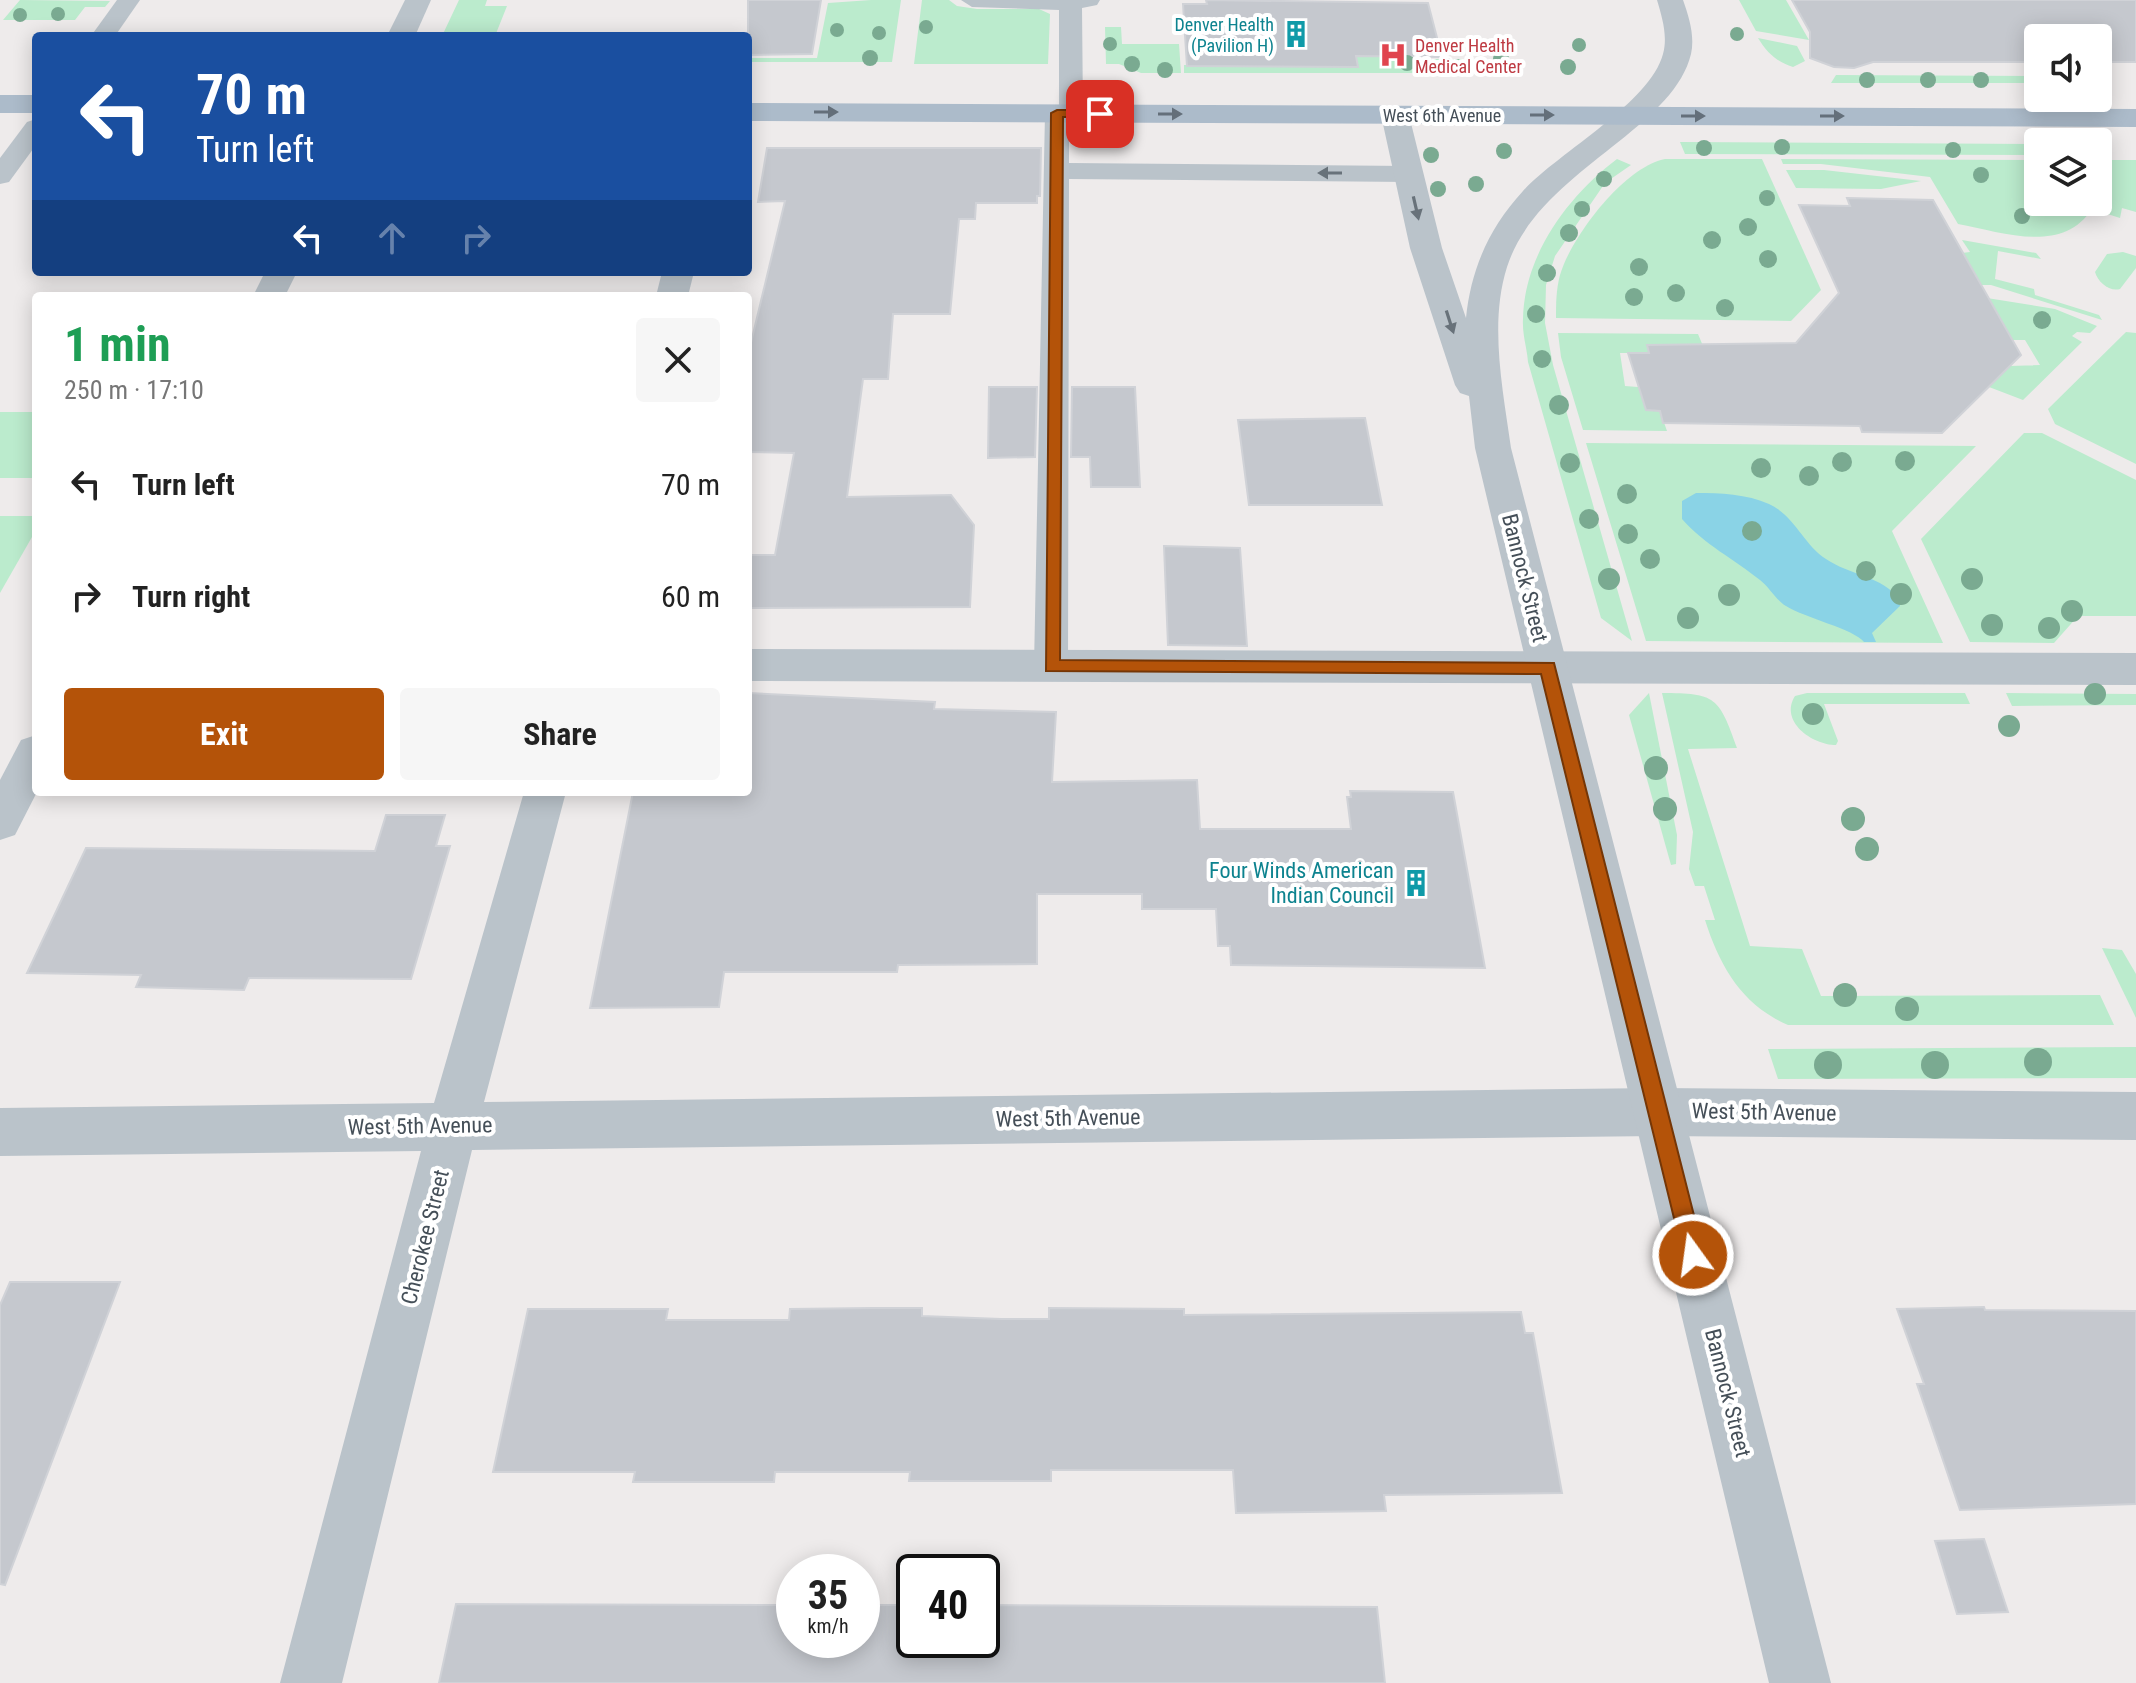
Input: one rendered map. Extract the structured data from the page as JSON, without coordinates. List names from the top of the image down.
{
  "streets": {
    "main road": ["West 6th Avenue"],
    "street": ["Bannock Street", "West 5th Avenue", "Cherokee Street"]
  },
  "crossings": [
    ["West 6th Avenue", "Bannock Street"],
    ["Bannock Street", "West 5th Avenue"],
    ["West 5th Avenue", "Cherokee Street"]
  ],
  "one_way": ["West 6th Avenue"],
  "places": {
    "building": ["Denver Health (Pavilion H)", "Four Winds American Indian Council"],
    "hospital": ["Denver Health Medical Center"]
  },
  "page": {
    "turn": ["70 m", "Turn left"],
    "heading": ["1 min", "250 m · 17:10"],
    "list": [
      {
        "name": "Turn left",
        "value": "70 m"
      },
      {
        "name": "Turn right",
        "value": "60 m"
      }
    ],
    "buttons": ["Exit", "Share"],
    "speed": "35 km/h",
    "limit": "40"
  }
}
